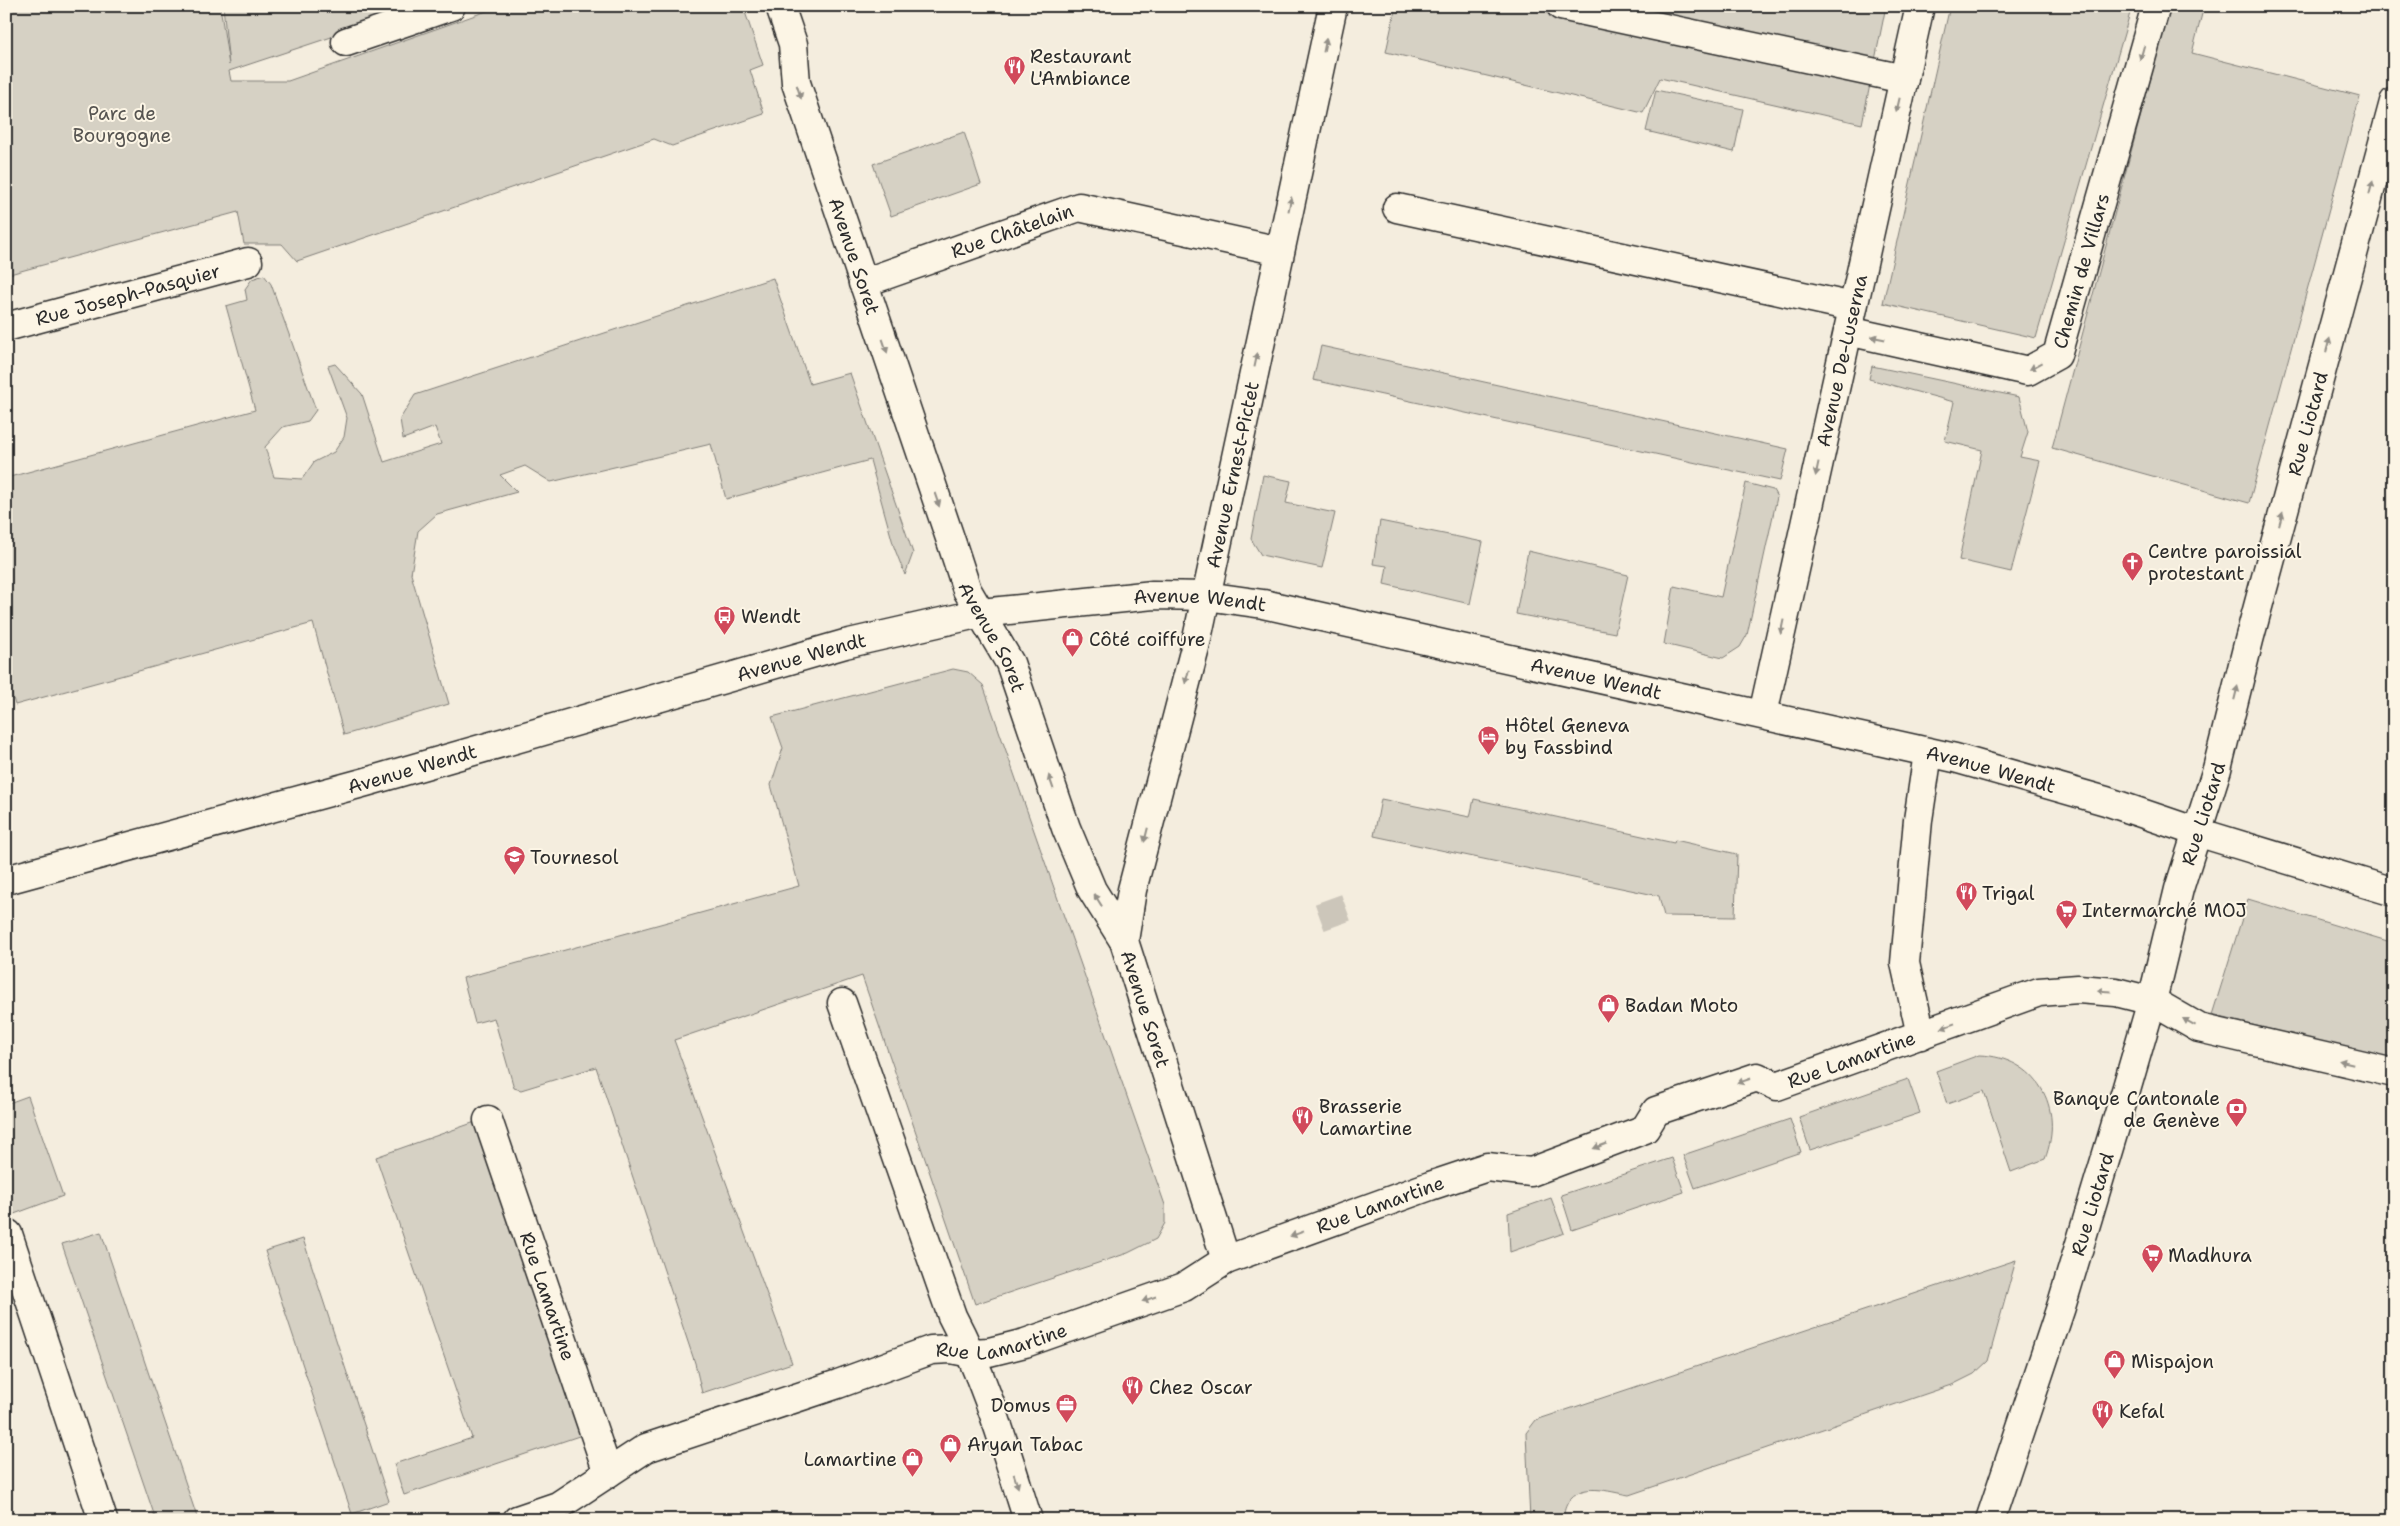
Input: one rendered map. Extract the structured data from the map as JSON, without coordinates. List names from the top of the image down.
{
  "streets": {
    "street": [
      "Rue Châtelain",
      "Avenue Soret",
      "Chemin de Villars",
      "Rue Joseph-Pasquier",
      "Avenue De-Luserna",
      "Rue Liotard",
      "Avenue Ernest-Pictet",
      "Avenue Wendt",
      "Rue Lamartine"
    ]
  },
  "crossings": [
    ["Rue Châtelain", "Avenue Soret"],
    ["Rue Châtelain", "Avenue Ernest-Pictet"],
    ["Avenue Soret", "Avenue Ernest-Pictet"],
    ["Avenue Soret", "Avenue Wendt"],
    ["Avenue Soret", "Rue Lamartine"],
    ["Chemin de Villars", "Avenue De-Luserna"],
    ["Avenue De-Luserna", "Avenue Wendt"],
    ["Rue Liotard", "Avenue Wendt"],
    ["Rue Liotard", "Rue Lamartine"],
    ["Avenue Ernest-Pictet", "Avenue Wendt"]
  ],
  "one_way": ["Avenue De-Luserna", "Rue Liotard", "Rue Lamartine"],
  "parks": ["Parc de Bourgogne"],
  "places": {
    "restaurant": [
      "Restaurant L'Ambiance",
      "Trigal",
      "Brasserie Lamartine",
      "Chez Oscar",
      "Kefal"
    ],
    "church": ["Centre paroissial protestant"],
    "bus stop": ["Wendt"],
    "shop": [
      "Côté coiffure",
      "Badan Moto",
      "Mispajon",
      "Aryan Tabac",
      "Lamartine"
    ],
    "hotel": ["Hôtel Geneva by Fassbind"],
    "school or university": ["Tournesol"],
    "supermarket": ["Intermarché MOJ", "Madhura"],
    "bank": ["Banque Cantonale de Genève"],
    "office": ["Domus"]
  }
}
